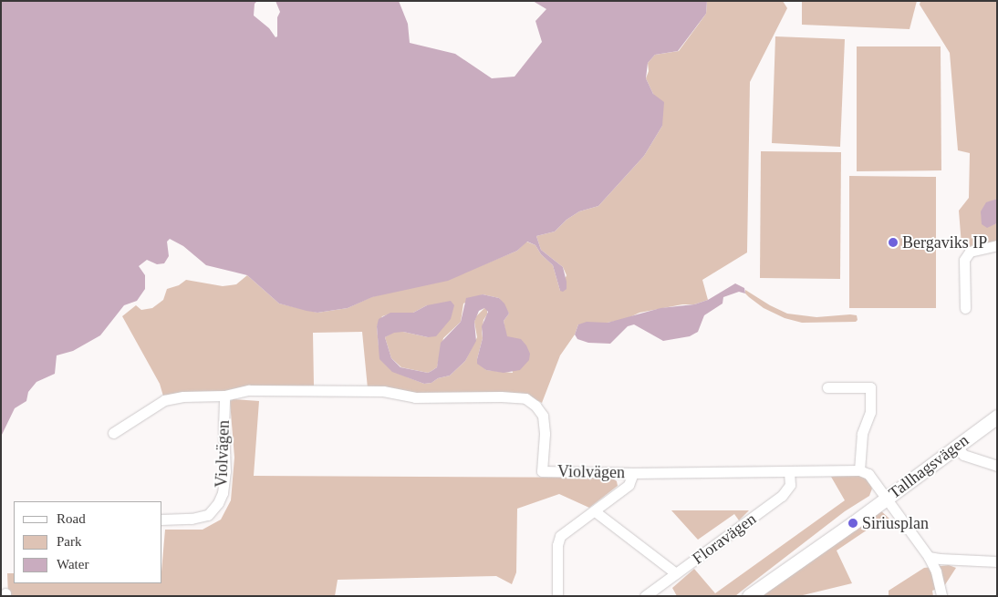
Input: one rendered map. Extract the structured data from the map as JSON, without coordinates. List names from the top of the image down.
{
  "streets": {
    "main road": ["Tallhagsvägen"],
    "street": ["Violvägen", "Floravägen"]
  },
  "crossings": [
    ["Violvägen", "Floravägen"]
  ],
  "places": ["Bergaviks IP", "Siriusplan"],
  "legend": ["Road", "Park", "Water"]
}
